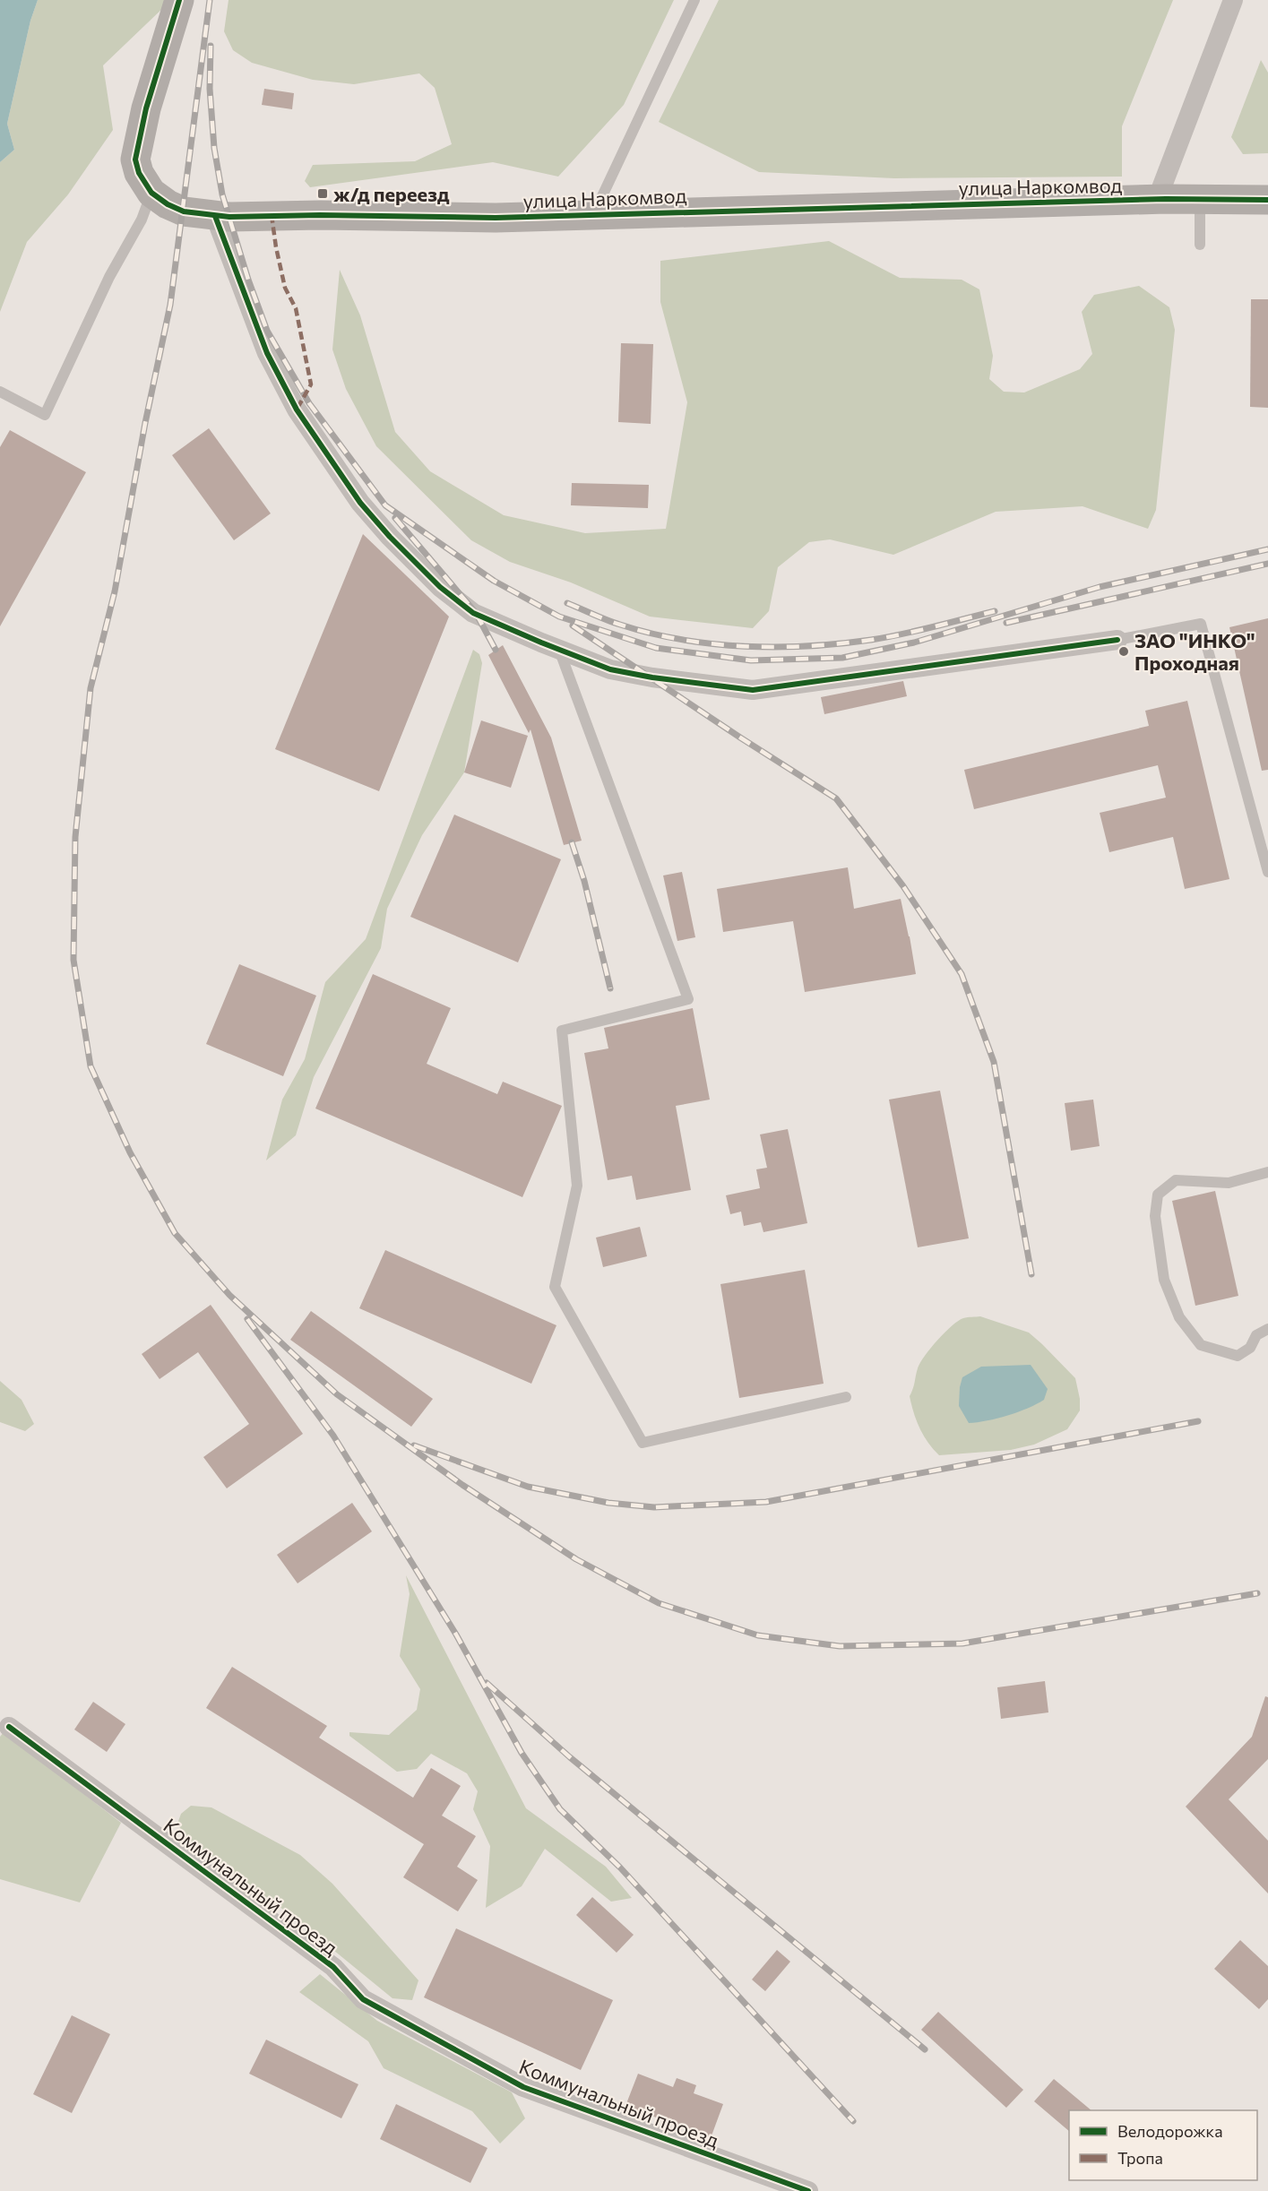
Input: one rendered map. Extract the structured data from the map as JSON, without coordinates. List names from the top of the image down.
{
  "streets": {
    "street": ["улица Наркомвод", "Коммунальный проезд"]
  },
  "places": {
    "transit": ["ж/д переезд"],
    "other": ["ЗАО \"ИНКО\" Проходная"]
  },
  "legend": ["Велодорожка", "Тропа"]
}
